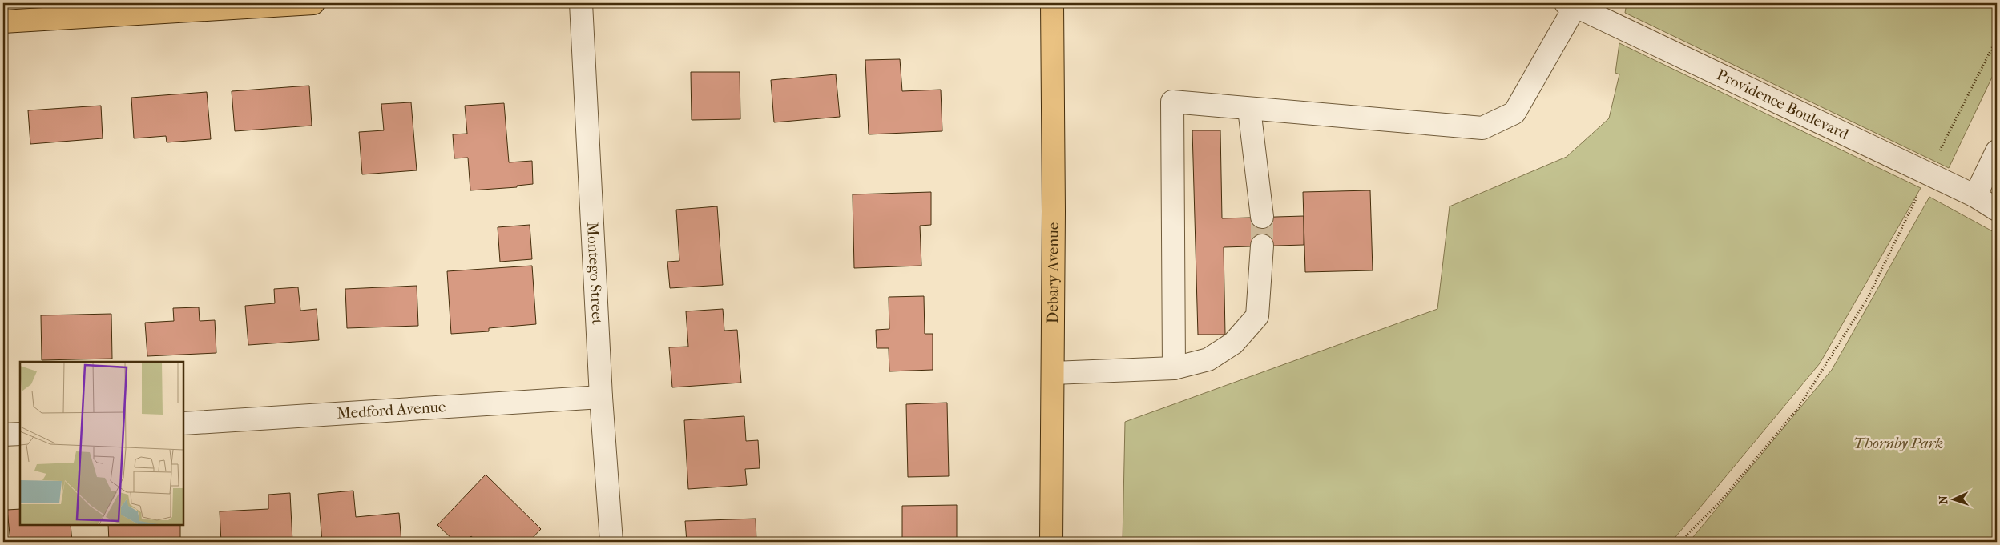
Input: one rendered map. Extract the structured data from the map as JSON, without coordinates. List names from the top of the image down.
{
  "streets": {
    "main road": ["Debary Avenue"],
    "street": ["Providence Boulevard", "Montego Street", "Medford Avenue"]
  },
  "crossings": [
    ["Montego Street", "Medford Avenue"]
  ],
  "parks": ["Thornby Park"],
  "north": "left"
}
